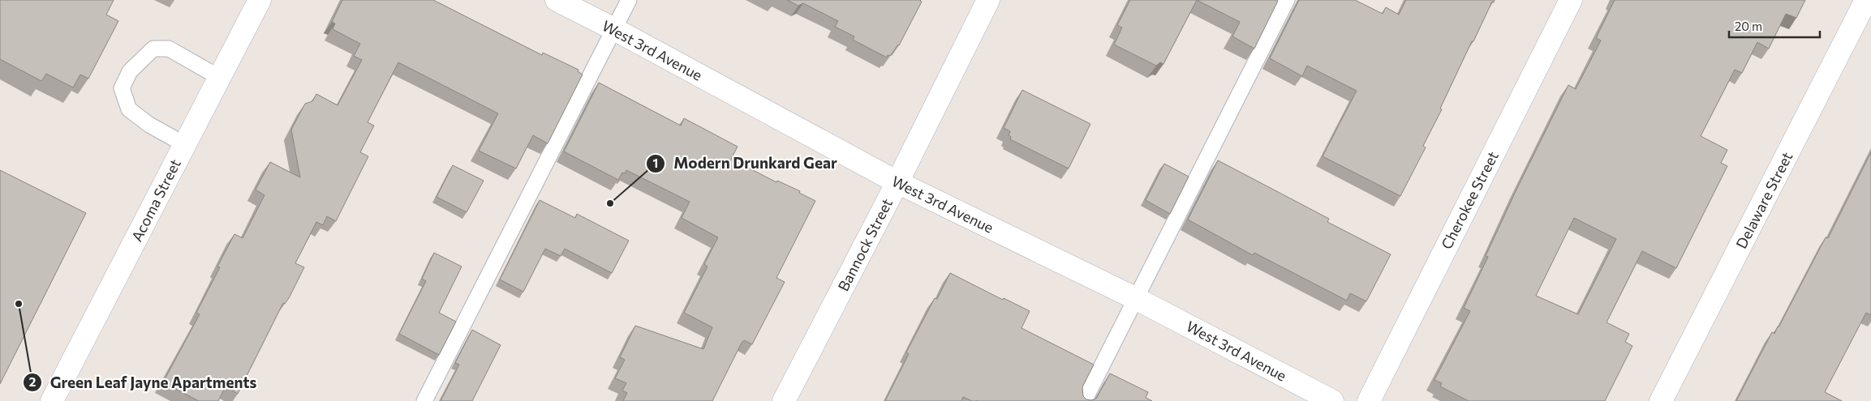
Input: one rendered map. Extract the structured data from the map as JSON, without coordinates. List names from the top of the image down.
{
  "streets": {
    "street": [
      "West 3rd Avenue",
      "Acoma Street",
      "Cherokee Street",
      "Delaware Street",
      "Bannock Street"
    ]
  },
  "crossings": [
    ["West 3rd Avenue", "Bannock Street"]
  ],
  "places": ["Modern Drunkard Gear", "Green Leaf Jayne Apartments"],
  "scale_bar": "20 m"
}
